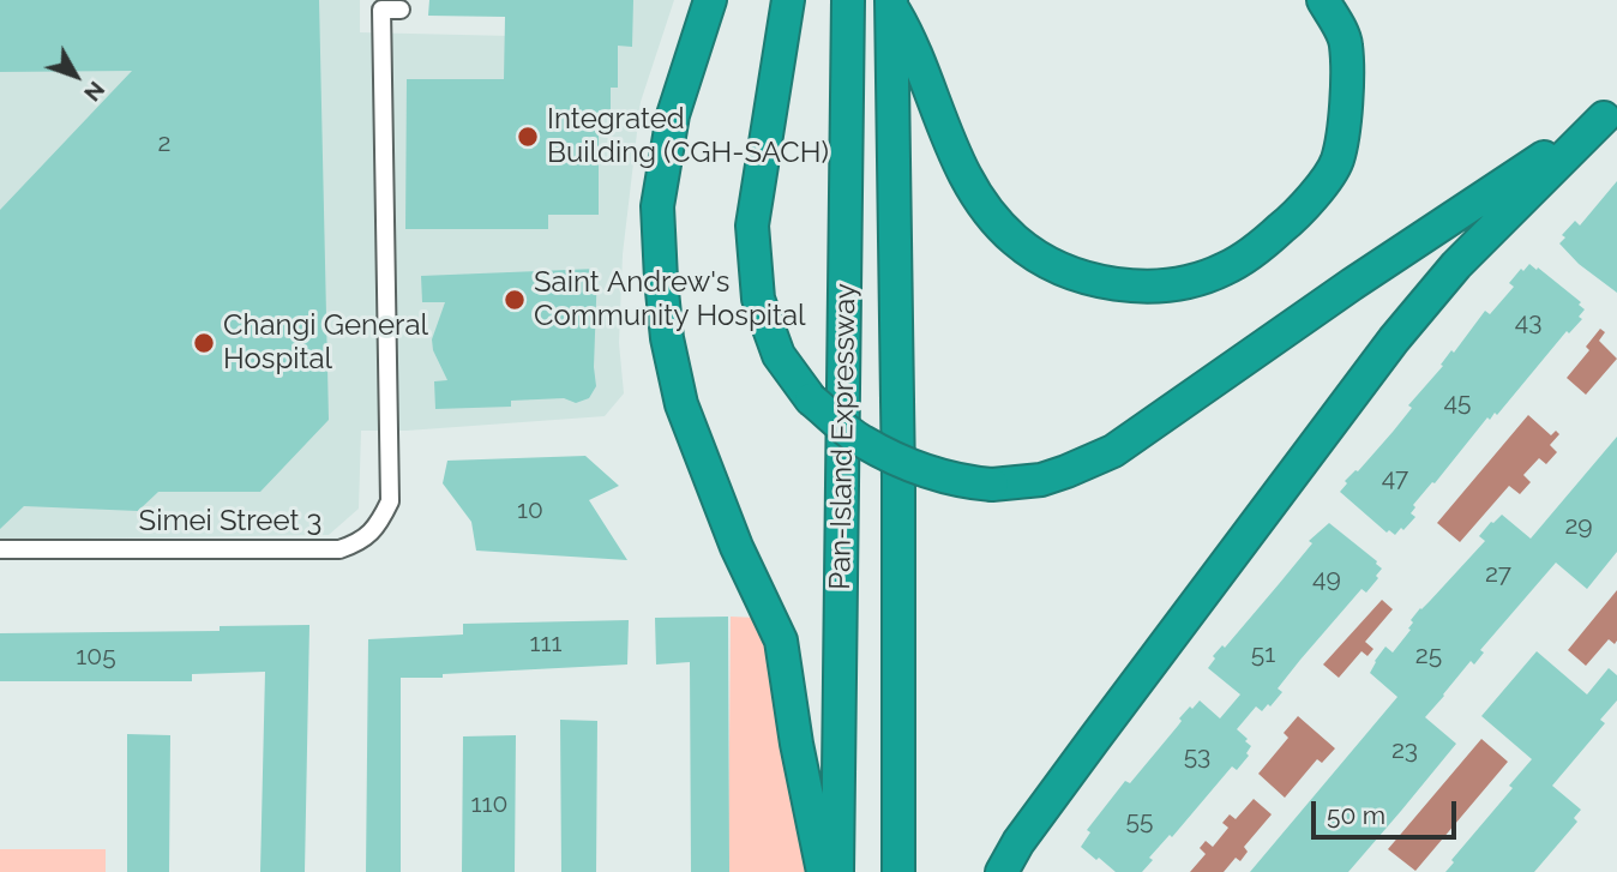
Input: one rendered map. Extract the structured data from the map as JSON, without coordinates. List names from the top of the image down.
{
  "streets": {
    "highway": ["Pan-Island Expressway"],
    "street": ["Simei Street 3"]
  },
  "places": ["Integrated Building (CGH-SACH)", "Saint Andrew's Community Hospital", "Changi General Hospital"],
  "house_numbers": [
    "2",
    "43",
    "45",
    "47",
    "10",
    "29",
    "27",
    "49",
    "111",
    "51",
    "25",
    "105",
    "23",
    "53",
    "110",
    "55"
  ],
  "scale_bar": "50 m",
  "north": "bottom right"
}
